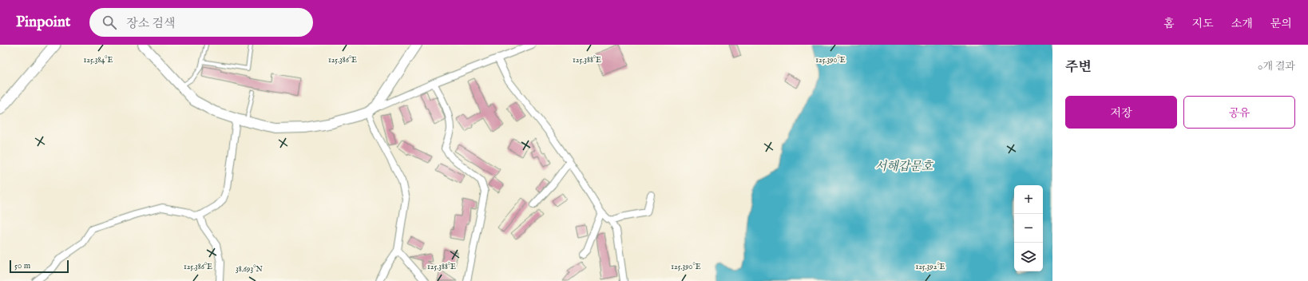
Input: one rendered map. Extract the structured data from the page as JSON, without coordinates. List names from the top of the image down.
{
  "water": ["서해갑문호"],
  "scale_bar": "50 m",
  "page": {
    "header": "Pinpoint",
    "search": "장소 검색",
    "nav": [
      "홈",
      "지도",
      "소개",
      "문의"
    ],
    "heading": ["주변", "0개 결과"],
    "buttons": ["저장", "공유"],
    "map_buttons": ["+", "−"],
    "scale": "50 m"
  },
  "coordinates": [
    "125.388°E",
    "125.390°E",
    "125.384°E",
    "125.386°E",
    "125.392°E",
    "38.693°N"
  ]
}
